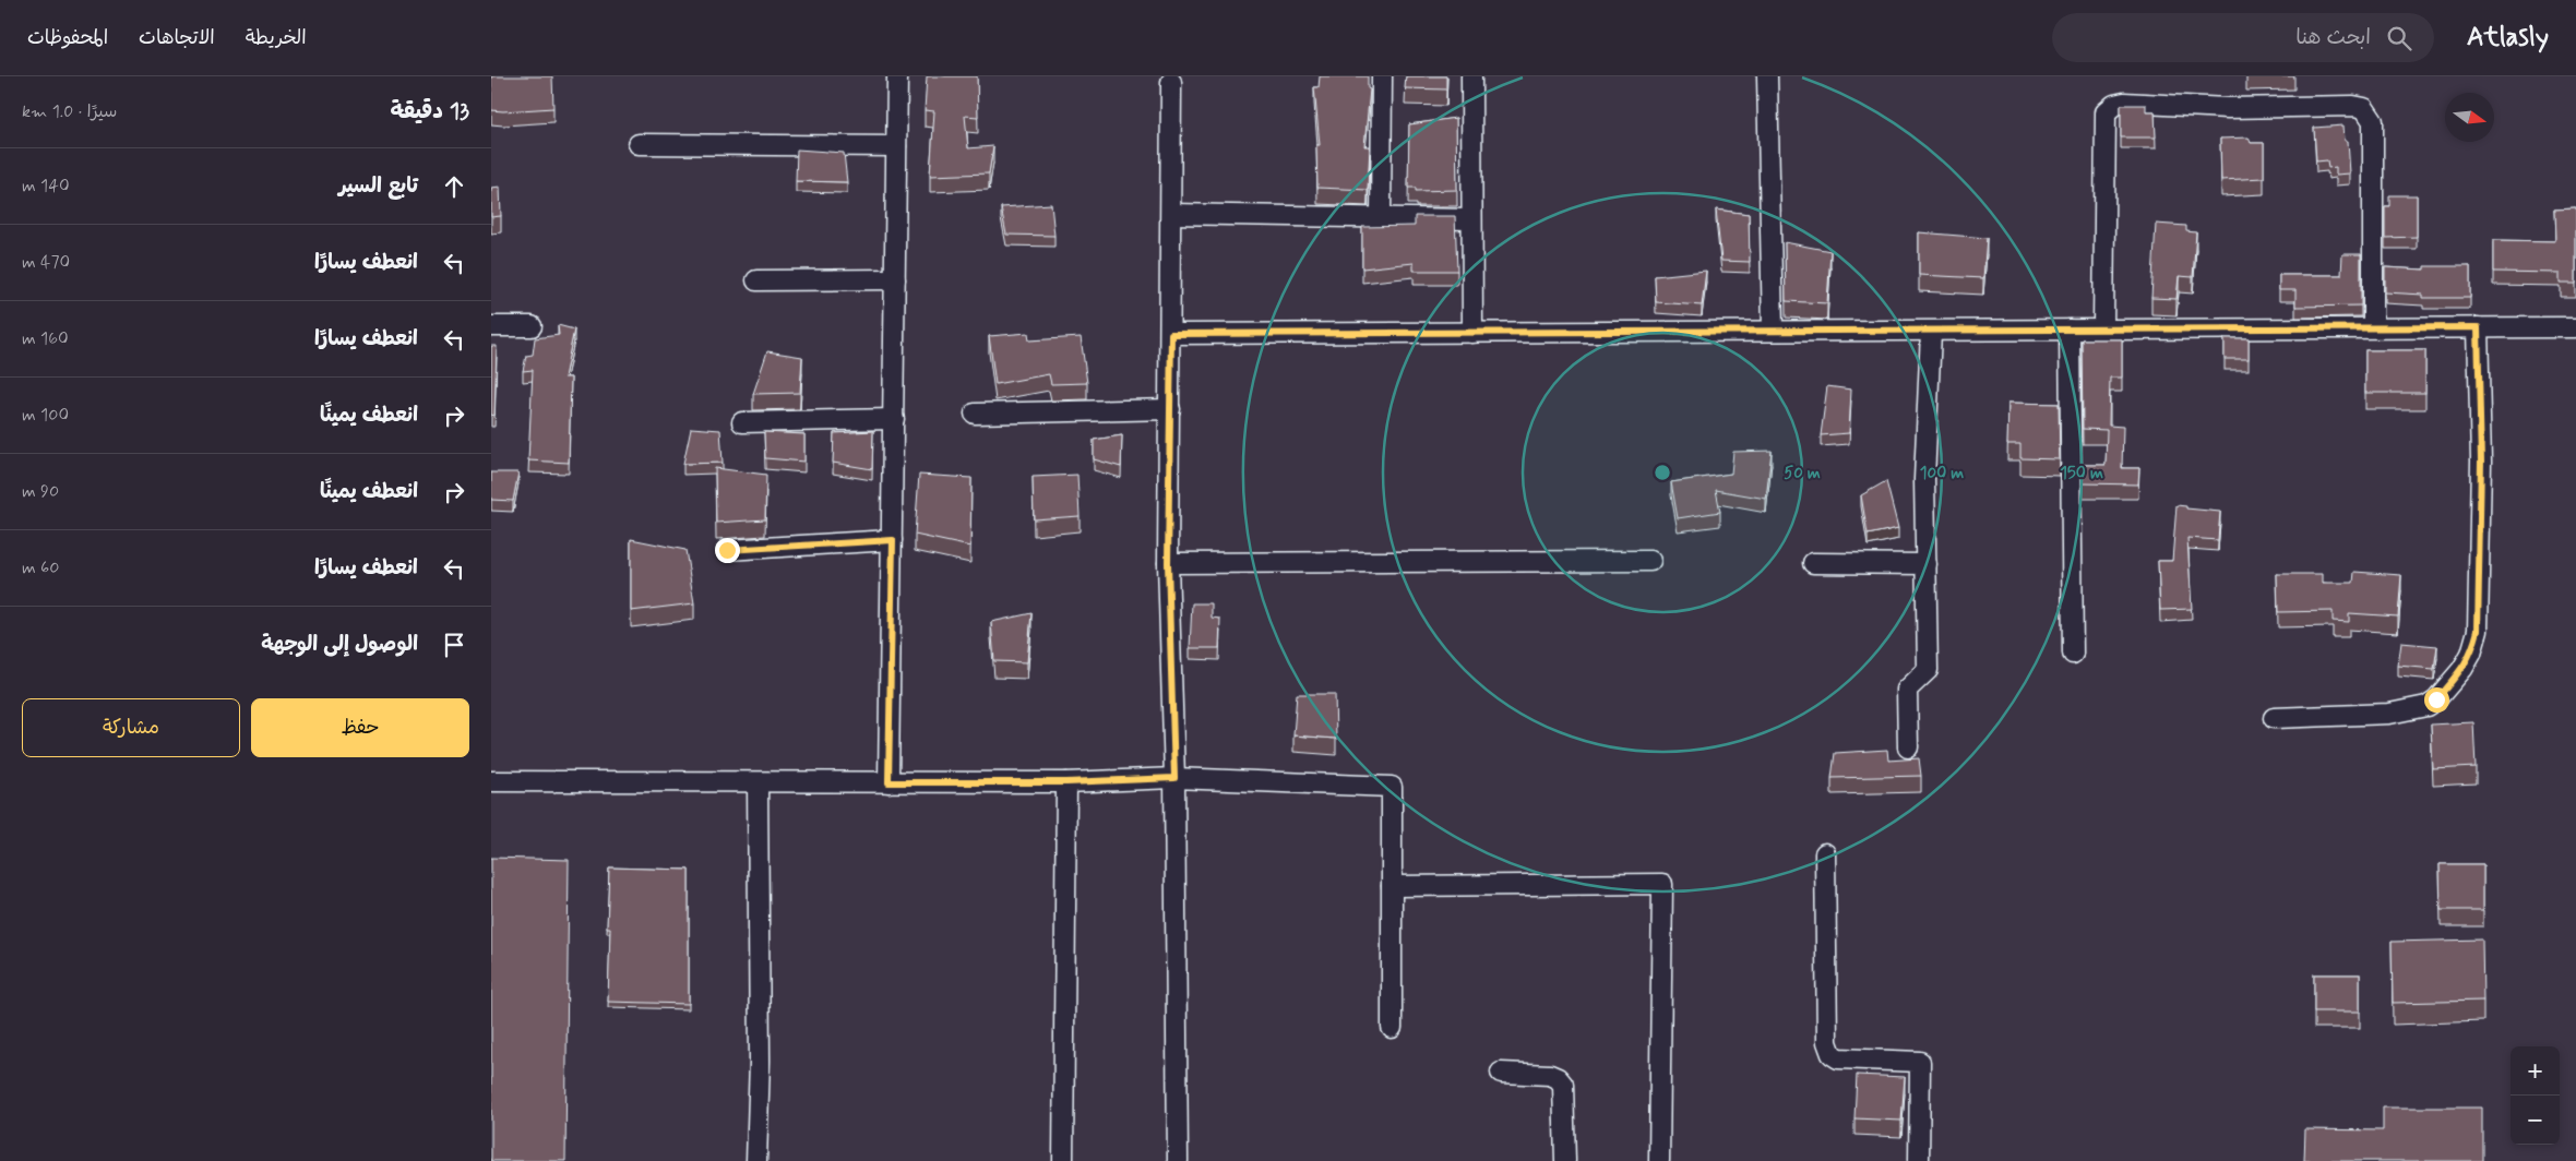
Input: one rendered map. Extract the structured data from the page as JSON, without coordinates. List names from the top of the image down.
{
  "north": "right",
  "page": {
    "header": "Atlasly",
    "search": "ابحث هنا",
    "nav": ["الخريطة", "الاتجاهات", "المحفوظات"],
    "heading": ["13 دقيقة", "سيرًا · 1.0 km"],
    "list": [
      ["تابع السير", "140 m"],
      ["انعطف يسارًا", "470 m"],
      ["انعطف يسارًا", "160 m"],
      ["انعطف يمينًا", "100 m"],
      ["انعطف يمينًا", "90 m"],
      ["انعطف يسارًا", "60 m"],
      "الوصول إلى الوجهة"
    ],
    "buttons": ["حفظ", "مشاركة"],
    "map_buttons": ["+", "−"]
  },
  "rings": ["50 m", "100 m", "150 m"]
}
